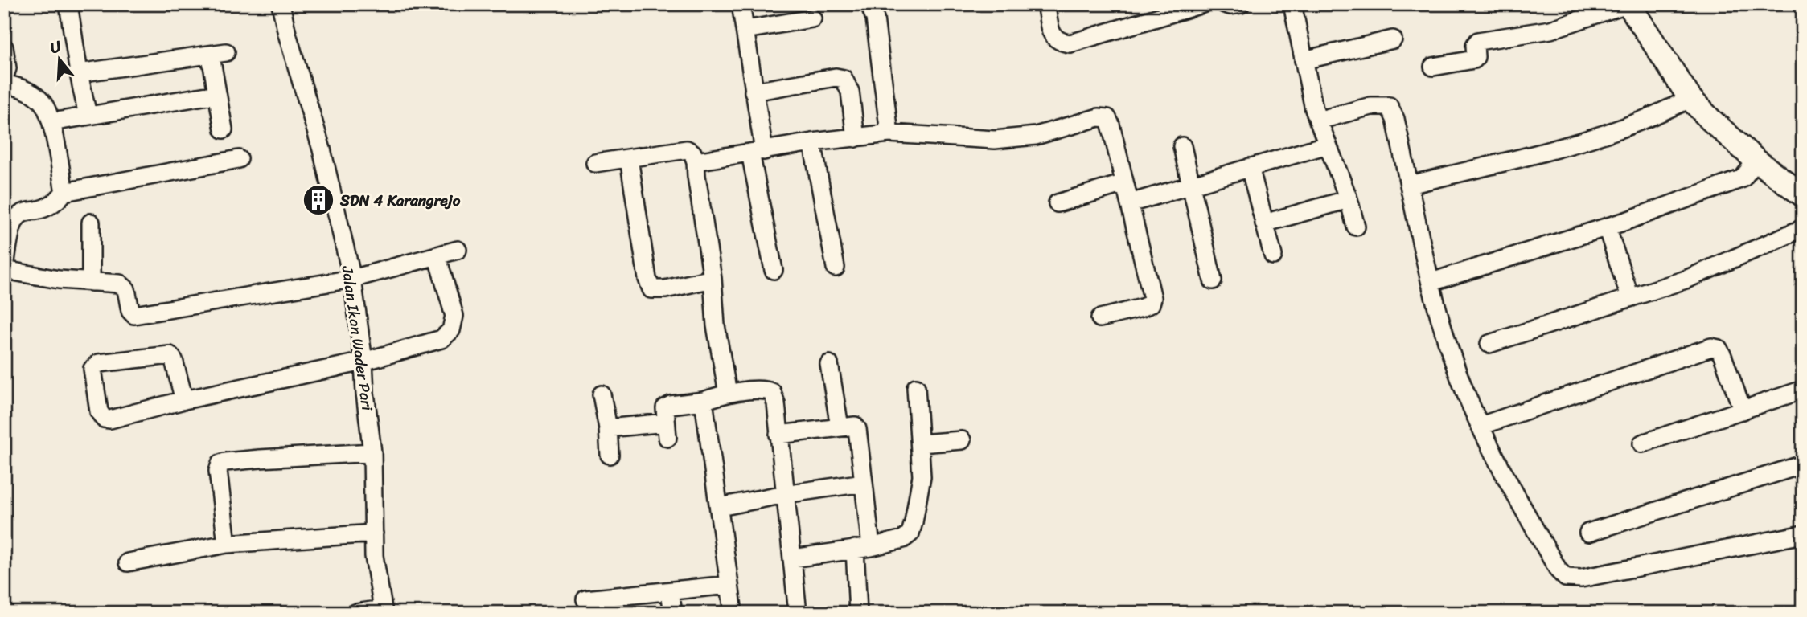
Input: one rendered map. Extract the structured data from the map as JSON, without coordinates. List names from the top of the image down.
{
  "streets": {
    "street": ["Jalan Ikan Wader Pari"]
  },
  "places": {
    "building": ["SDN 4 Karangrejo"]
  },
  "north": "top"
}
